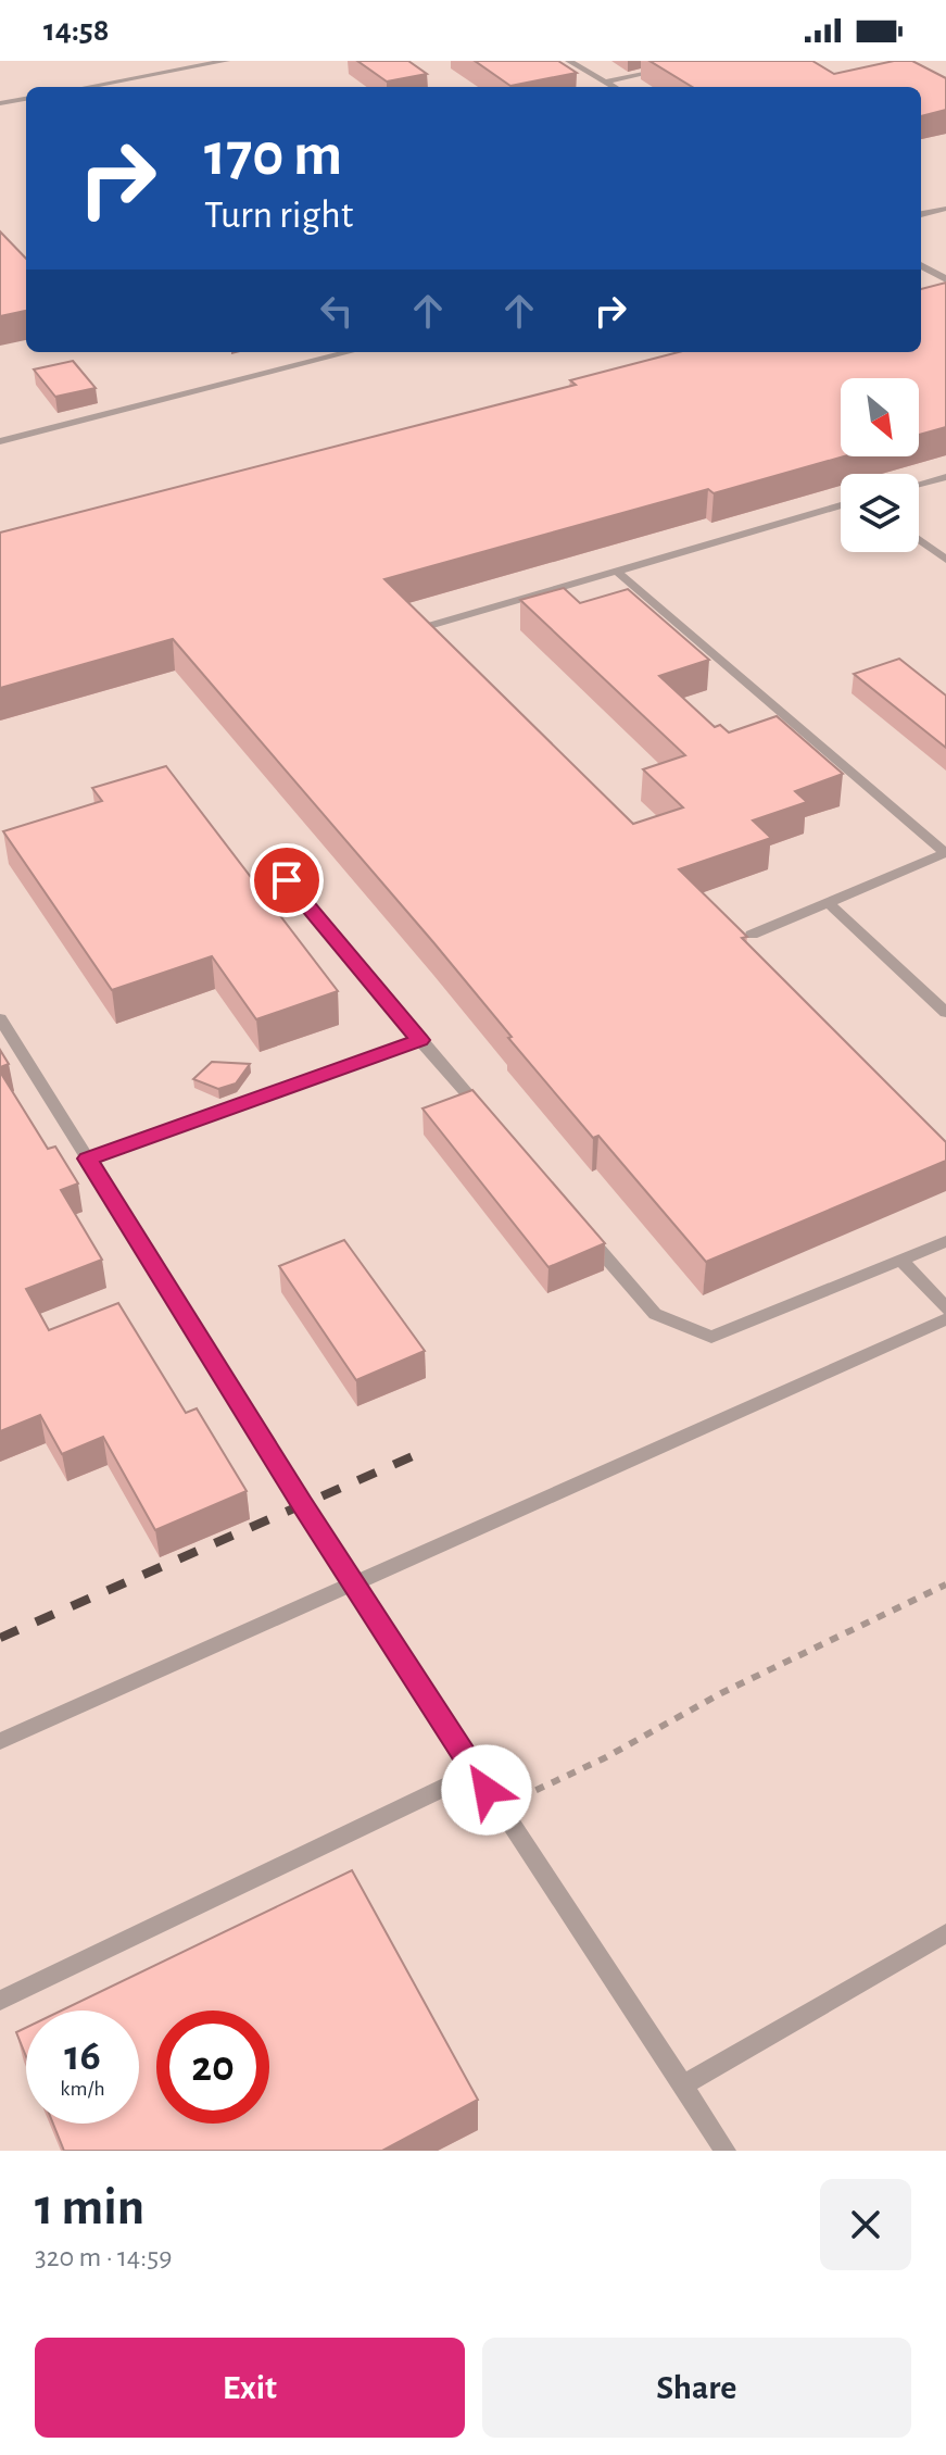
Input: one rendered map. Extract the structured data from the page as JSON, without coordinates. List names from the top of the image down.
{
  "north": "bottom right",
  "page": {
    "status": "14:58",
    "turn": ["170 m", "Turn right"],
    "speed": "16 km/h",
    "limit": "20",
    "heading": ["1 min", "320 m · 14:59"],
    "buttons": ["Exit", "Share"]
  }
}
